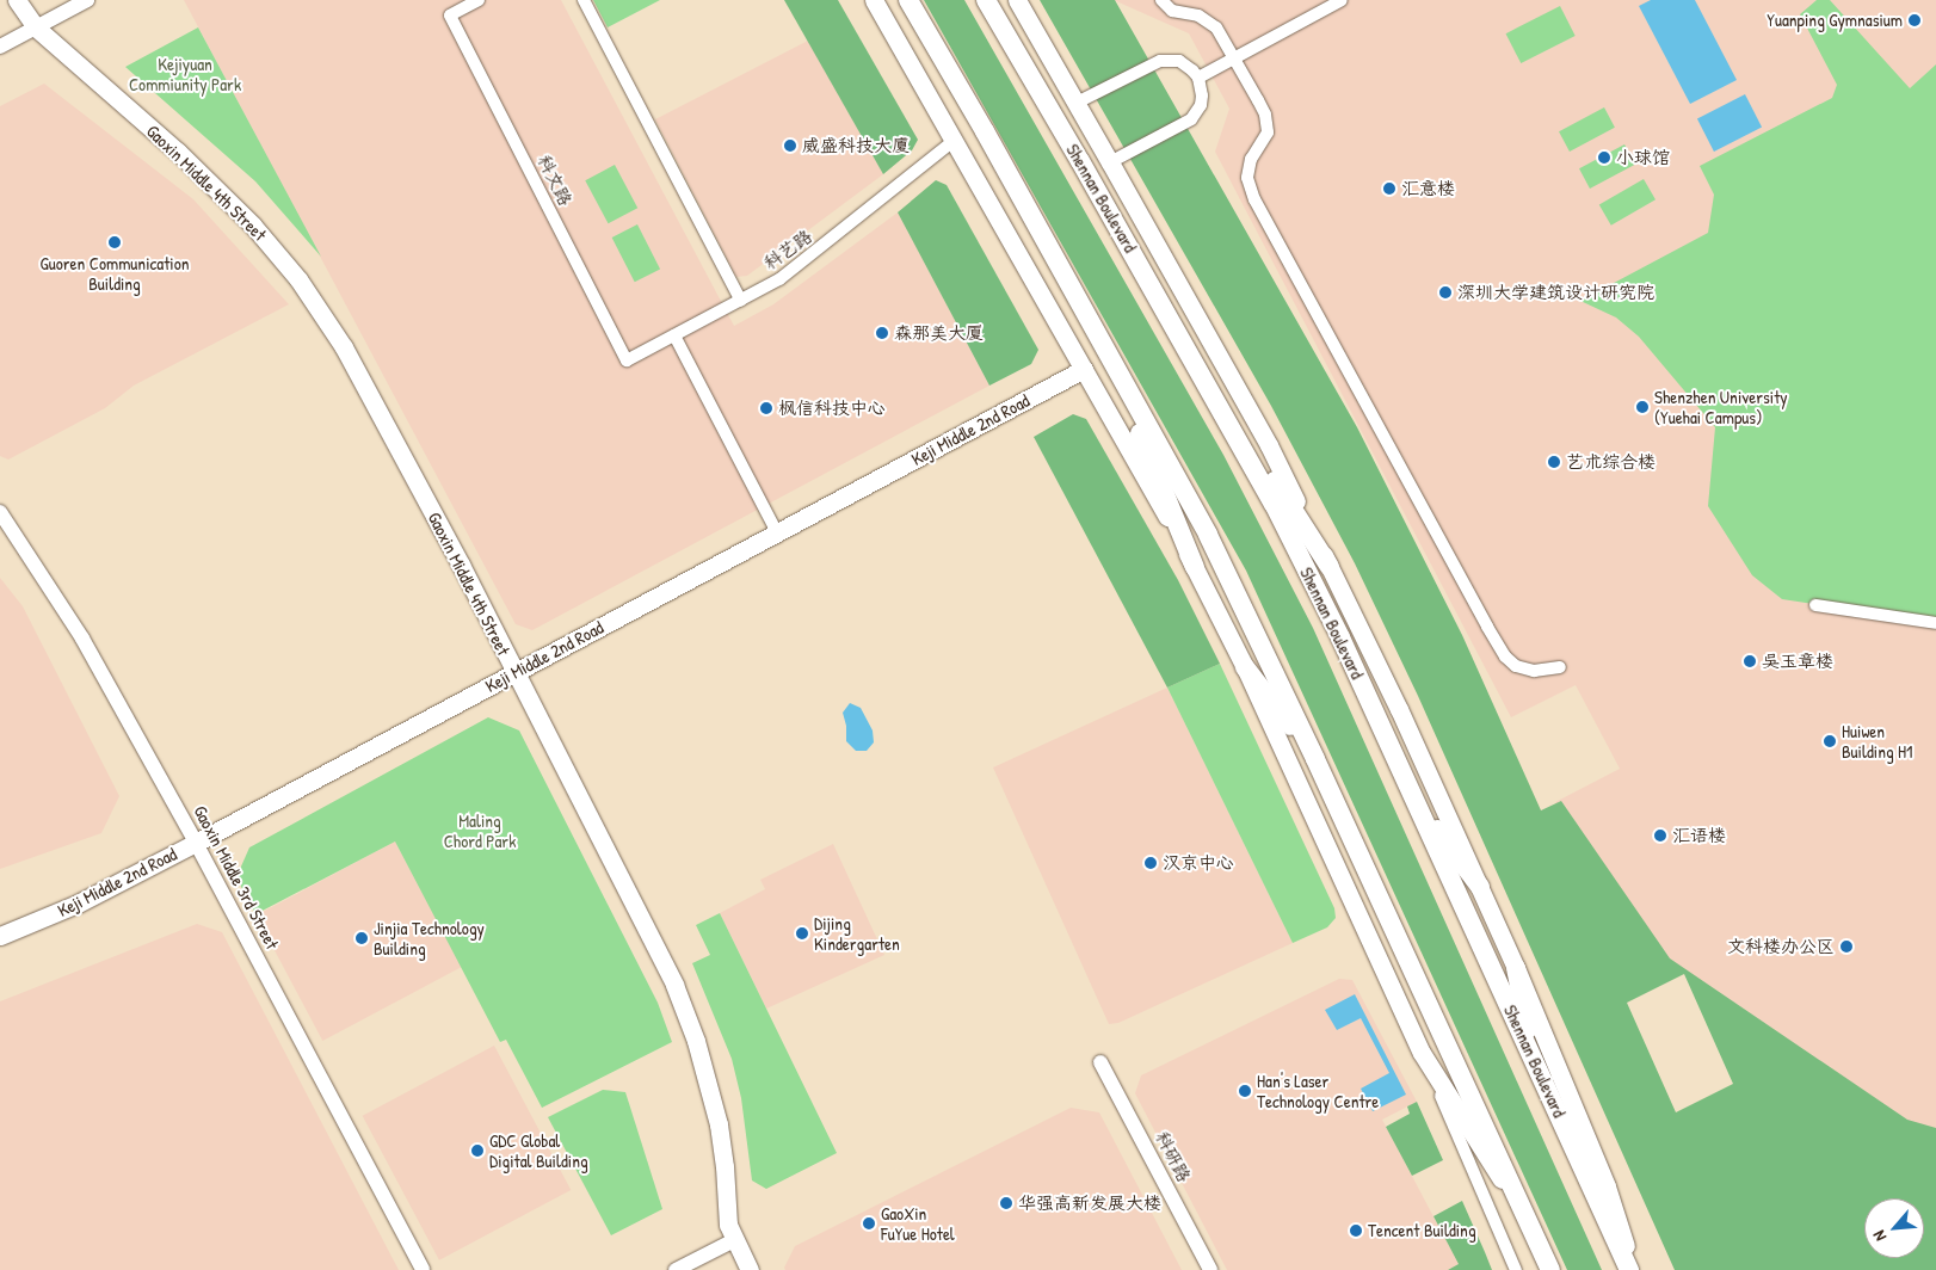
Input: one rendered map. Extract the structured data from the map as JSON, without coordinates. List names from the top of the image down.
{
  "streets": {
    "main road": ["Gaoxin Middle 4th Street", "Shennan Boulevard", "Keji Middle 2nd Road"],
    "street": [
      "科文路",
      "科艺路",
      "Gaoxin Middle 3rd Street",
      "科研路"
    ]
  },
  "crossings": [
    ["科文路", "科艺路"],
    ["Gaoxin Middle 4th Street", "Keji Middle 2nd Road"],
    ["Keji Middle 2nd Road", "Gaoxin Middle 3rd Street"]
  ],
  "parks": ["Kejiyuan Commiunity Park", "Maling Chord Park"],
  "places": [
    "Yuanping Gymnasium",
    "威盛科技大廈",
    "小球馆",
    "汇意楼",
    "Guoren Communication Building",
    "深圳大学建筑设计研究院",
    "森那美大厦",
    "Shenzhen University (Yuehai Campus)",
    "枫信科技中心",
    "艺术综合楼",
    "吴玉章楼",
    "Huiwen Building H1",
    "汇语楼",
    "汉京中心",
    "Dijing Kindergarten",
    "Jinjia Technology Building",
    "文科楼办公区",
    "Han's Laser Technology Centre",
    "GDC Global Digital Building",
    "华强高新发展大楼",
    "GaoXin FuYue Hotel",
    "Tencent Building"
  ],
  "north": "bottom left"
}
